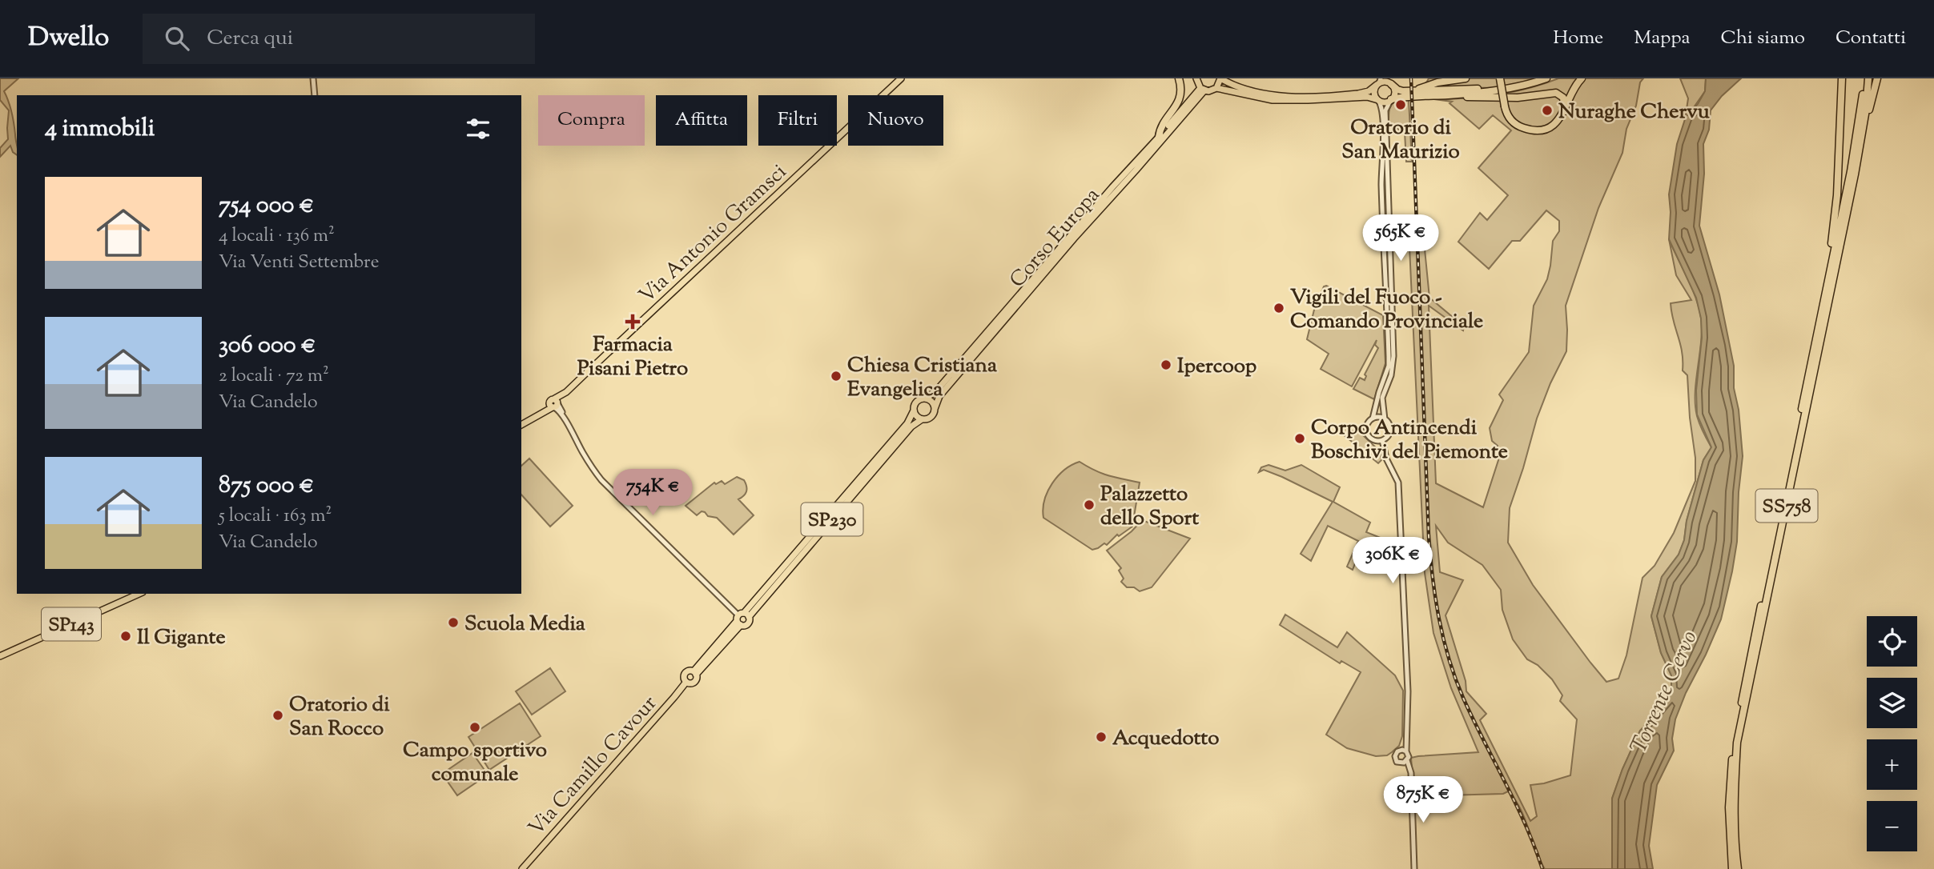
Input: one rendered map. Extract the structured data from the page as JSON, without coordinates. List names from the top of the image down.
{
  "streets": {
    "highway": ["SS758"],
    "main road": [
      "Via Antonio Gramsci",
      "Corso Europa",
      "SP230",
      "SP143",
      "Via Camillo Cavour"
    ]
  },
  "crossings": [
    ["Corso Europa", "Via Camillo Cavour"]
  ],
  "water": ["Torrente Cervo"],
  "places": {
    "other": [
      "Oratorio di San Maurizio",
      "Nuraghe Chervu",
      "Vigili del Fuoco - Comando Provinciale",
      "Ipercoop",
      "Chiesa Cristiana Evangelica",
      "Corpo Antincendi Boschivi del Piemonte",
      "Palazzetto dello Sport",
      "Scuola Media",
      "Il Gigante",
      "Oratorio di San Rocco",
      "Campo sportivo comunale",
      "Acquedotto"
    ],
    "health": ["Farmacia Pisani Pietro"]
  },
  "page": {
    "header": "Dwello",
    "search": "Cerca qui",
    "nav": [
      "Home",
      "Mappa",
      "Chi siamo",
      "Contatti"
    ],
    "chip": [
      "Compra",
      "Affitta",
      "Filtri",
      "Nuovo"
    ],
    "heading": "4 immobili",
    "list": [
      {
        "name": "754 000 €",
        "note": "4 locali · 136 m² · Via Venti Settembre"
      },
      {
        "name": "306 000 €",
        "note": "2 locali · 72 m² · Via Candelo"
      },
      {
        "name": "875 000 €",
        "note": "5 locali · 163 m² · Via Candelo"
      }
    ],
    "price": [
      "565K €",
      "754K €",
      "306K €",
      "875K €"
    ],
    "map_buttons": ["+", "−"]
  }
}
